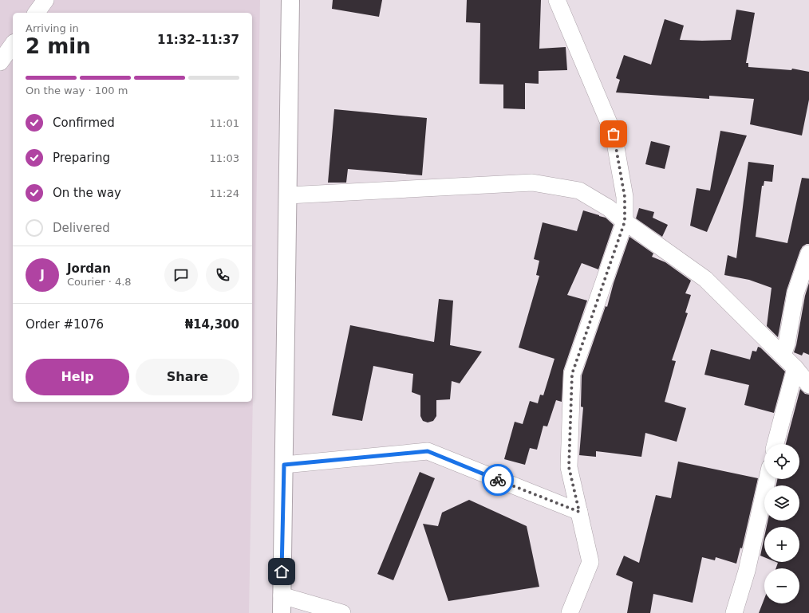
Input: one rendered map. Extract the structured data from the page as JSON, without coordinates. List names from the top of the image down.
{
  "page": {
    "heading": ["2 min", "Arriving in", "11:32–11:37"],
    "panel": [
      "Jordan",
      "Courier · 4.8",
      "Order #1076",
      "₦14,300"
    ],
    "bar": "On the way · 100 m",
    "list": [
      ["Confirmed", "11:01"],
      ["Preparing", "11:03"],
      ["On the way", "11:24"],
      "Delivered"
    ],
    "round": "J",
    "buttons": ["Help", "Share"],
    "map_buttons": ["+", "−"]
  }
}
